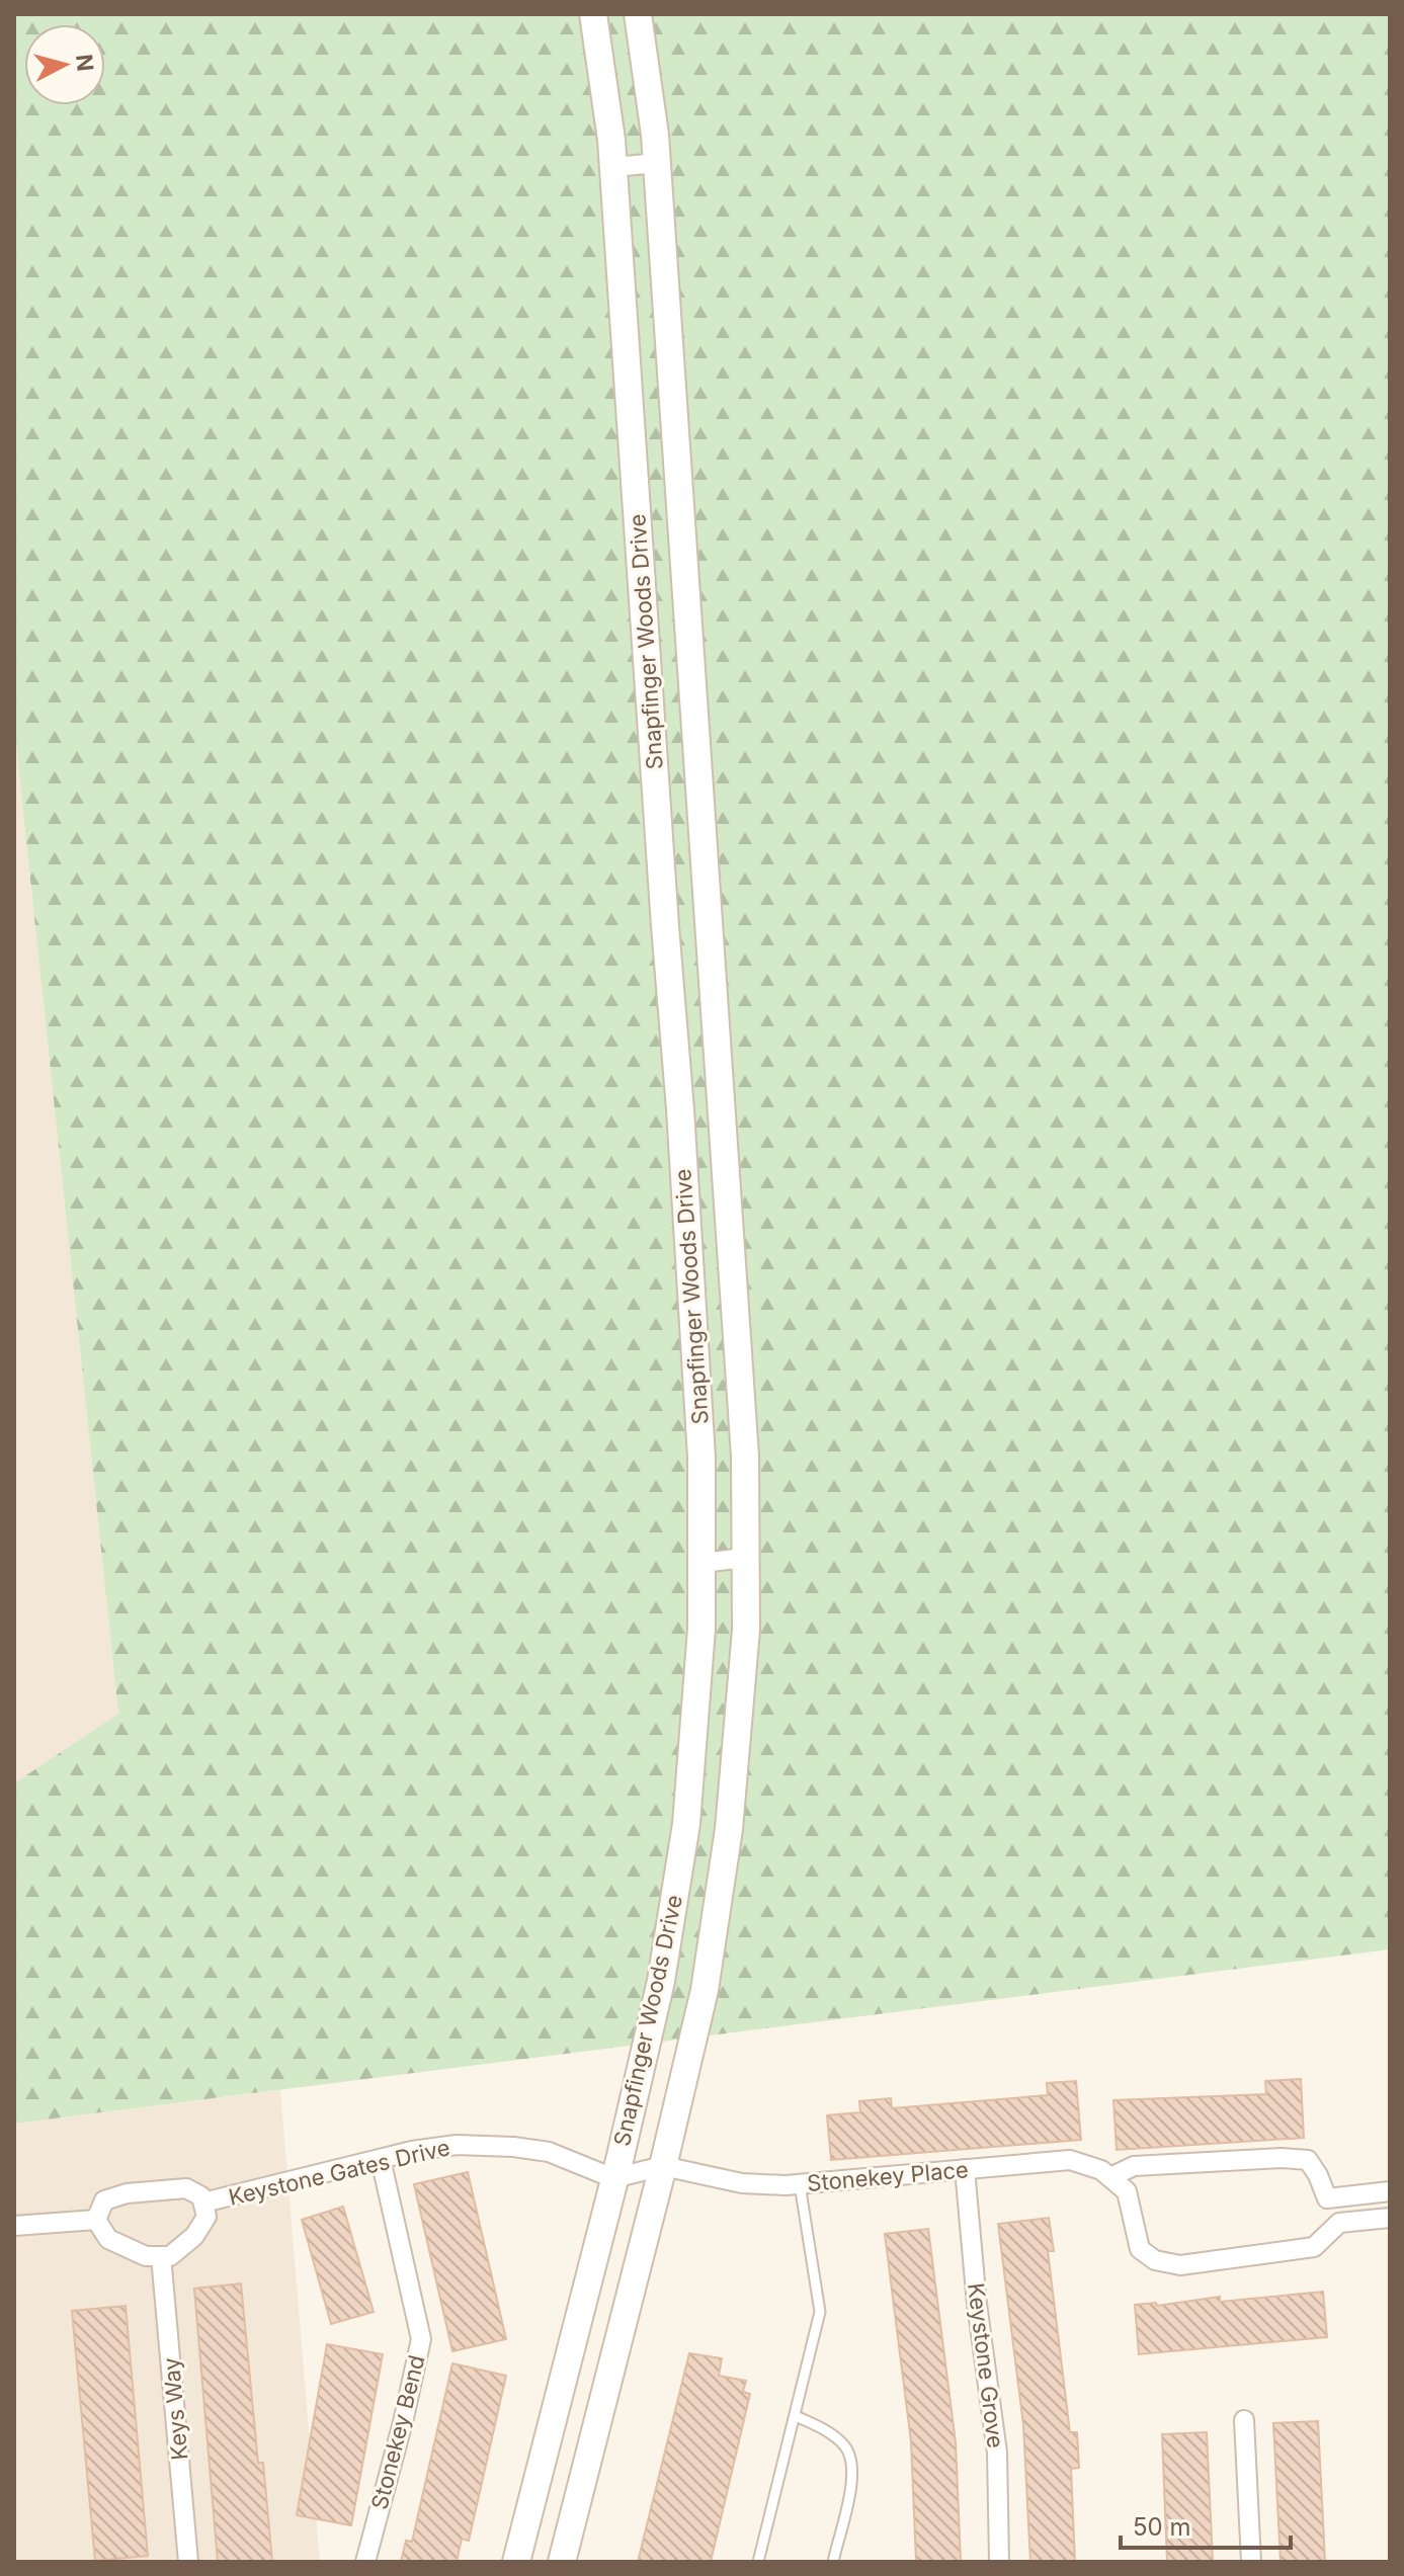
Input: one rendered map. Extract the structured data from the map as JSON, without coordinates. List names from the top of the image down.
{
  "streets": {
    "main road": ["Snapfinger Woods Drive"],
    "street": [
      "Keystone Gates Drive",
      "Stonekey Place",
      "Keystone Grove",
      "Keys Way",
      "Stonekey Bend"
    ]
  },
  "crossings": [
    ["Snapfinger Woods Drive", "Keystone Gates Drive"],
    ["Snapfinger Woods Drive", "Stonekey Place"],
    ["Keystone Gates Drive", "Keys Way"],
    ["Keystone Gates Drive", "Stonekey Bend"],
    ["Stonekey Place", "Keystone Grove"]
  ],
  "scale_bar": "50 m",
  "north": "right"
}
